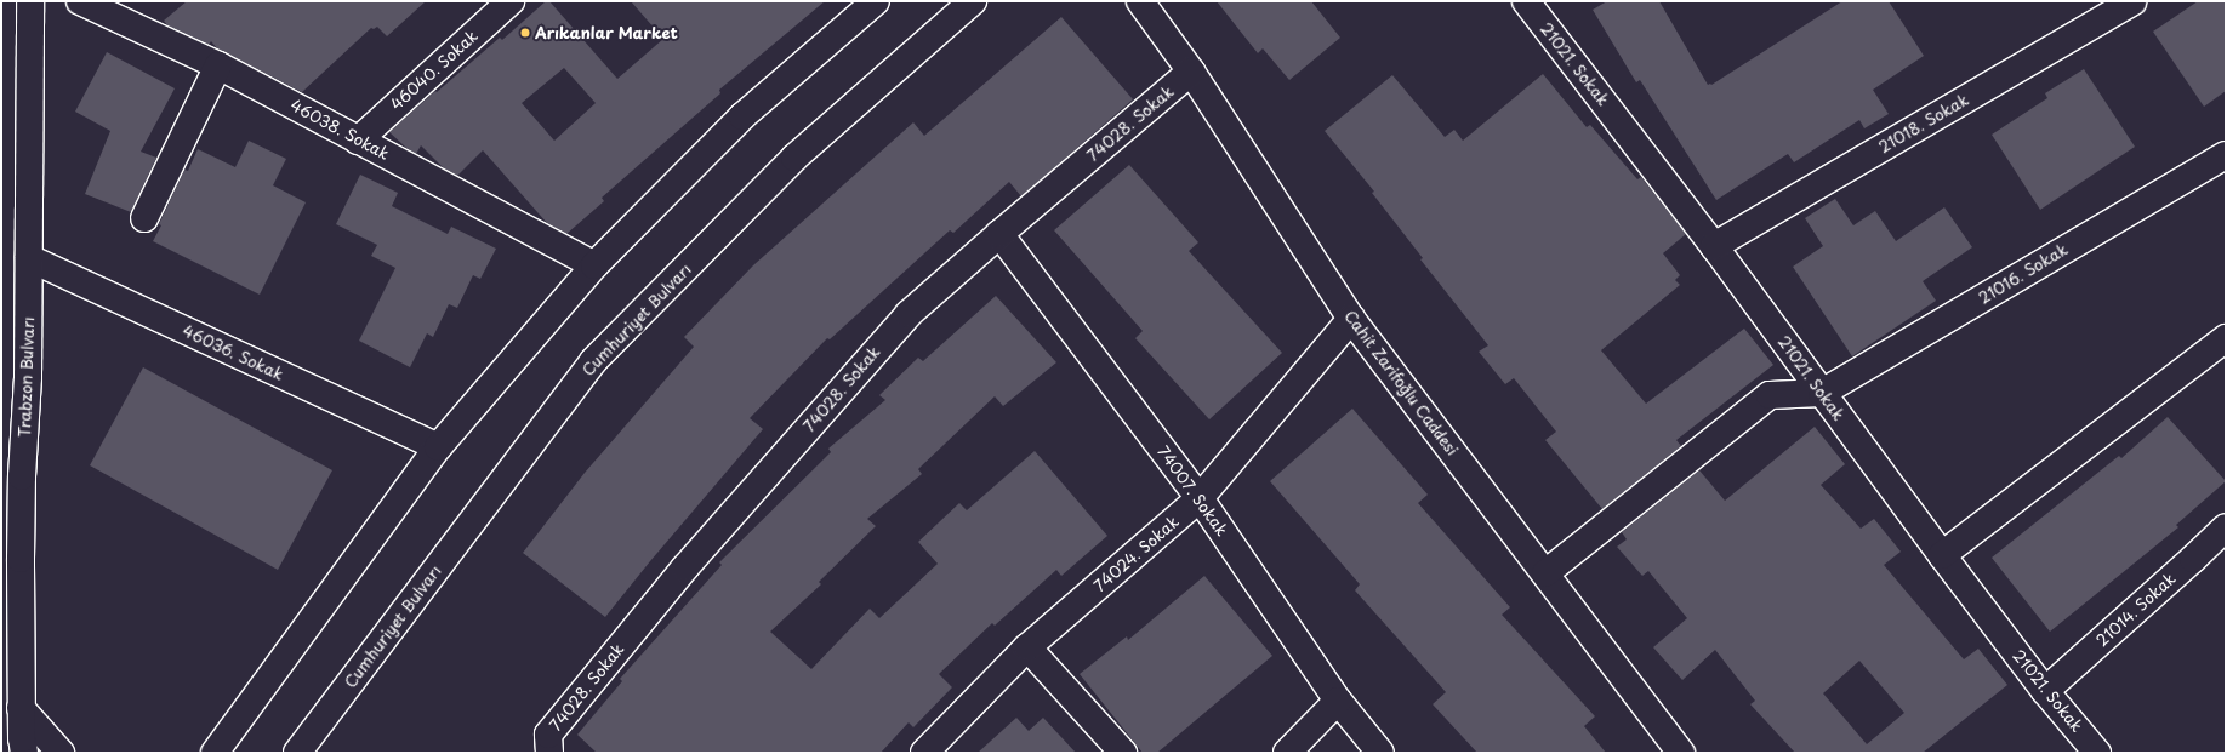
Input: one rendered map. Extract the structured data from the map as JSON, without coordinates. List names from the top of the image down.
{
  "streets": {
    "street": [
      "21021. Sokak",
      "46040. Sokak",
      "74028. Sokak",
      "21018. Sokak",
      "46038. Sokak",
      "21016. Sokak",
      "Cumhuriyet Bulvarı",
      "46036. Sokak",
      "Trabzon Bulvarı",
      "Cahit Zarifoğlu Caddesi",
      "74007. Sokak",
      "74024. Sokak",
      "21014. Sokak"
    ]
  },
  "crossings": [
    ["21021. Sokak", "21018. Sokak"],
    ["21021. Sokak", "21016. Sokak"],
    ["21021. Sokak", "21014. Sokak"],
    ["46040. Sokak", "46038. Sokak"],
    ["74028. Sokak", "Cahit Zarifoğlu Caddesi"],
    ["74028. Sokak", "74007. Sokak"],
    ["46036. Sokak", "Trabzon Bulvarı"],
    ["Cahit Zarifoğlu Caddesi", "74024. Sokak"],
    ["74007. Sokak", "74024. Sokak"]
  ],
  "places": ["Arıkanlar Market"]
}
